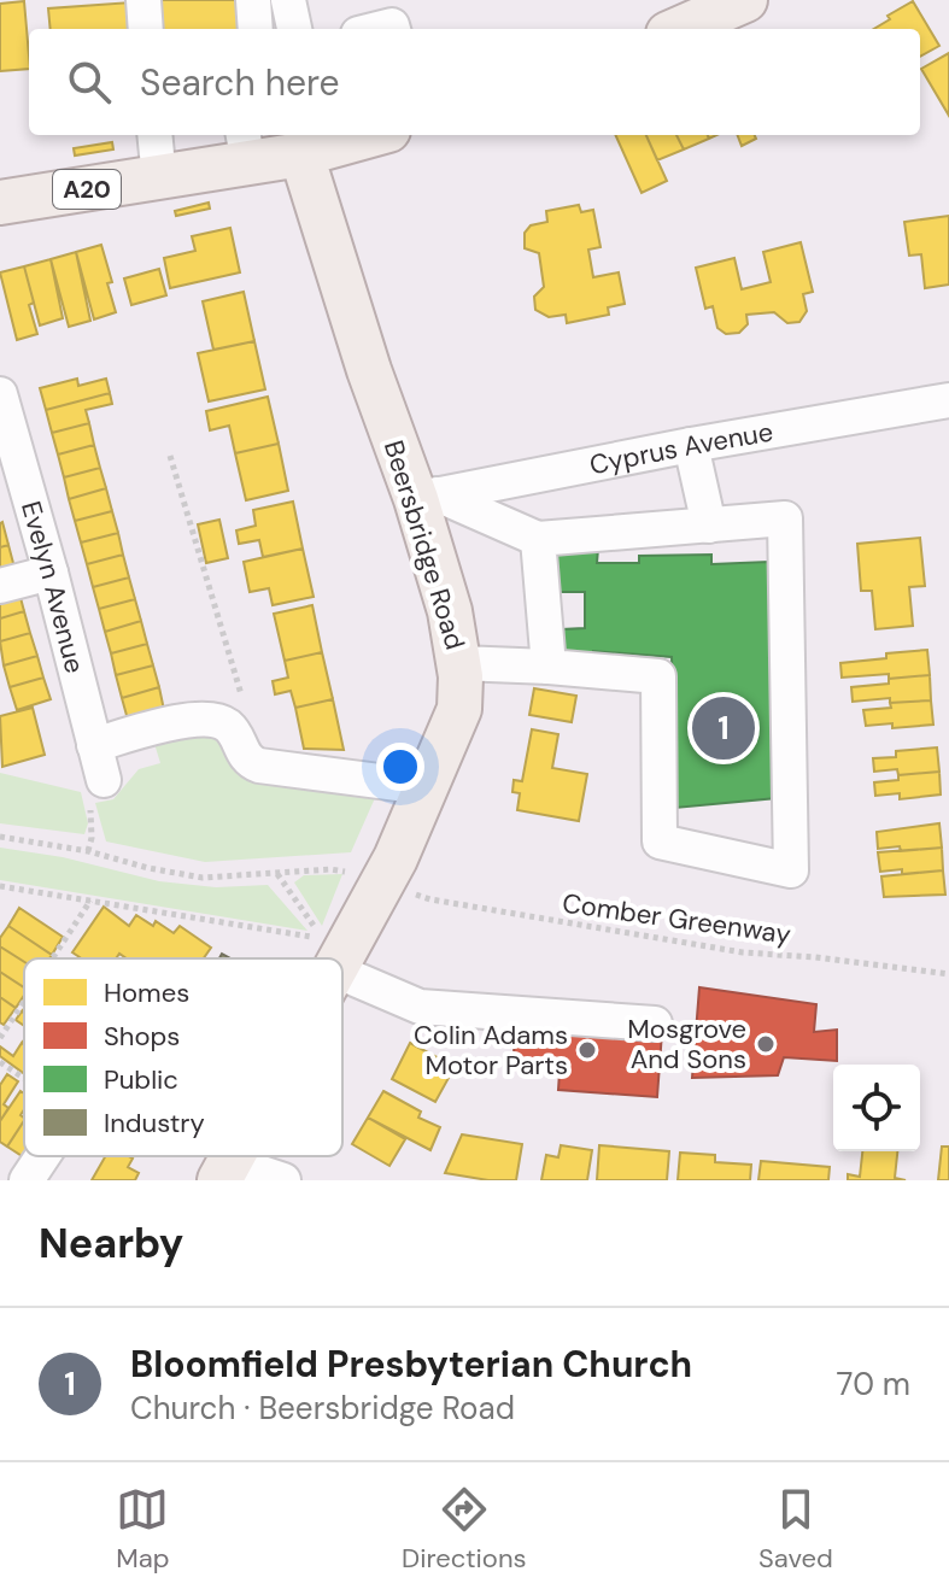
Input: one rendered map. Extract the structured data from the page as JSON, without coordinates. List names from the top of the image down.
{
  "streets": {
    "main road": ["A20", "Beersbridge Road"],
    "street": ["Cyprus Avenue", "Evelyn Avenue"],
    "path": ["Comber Greenway"]
  },
  "crossings": [
    ["A20", "Beersbridge Road"],
    ["Cyprus Avenue", "Beersbridge Road"]
  ],
  "places": ["Mosgrove And Sons", "Colin Adams Motor Parts"],
  "legend": [
    "Homes",
    "Shops",
    "Public",
    "Industry"
  ],
  "page": {
    "search": "Search here",
    "pins": "1",
    "heading": "Nearby",
    "list": [
      {
        "mark": "1",
        "name": "Bloomfield Presbyterian Church",
        "note": "Church · Beersbridge Road",
        "value": "70 m"
      }
    ],
    "nav": ["Map", "Directions", "Saved"]
  }
}
